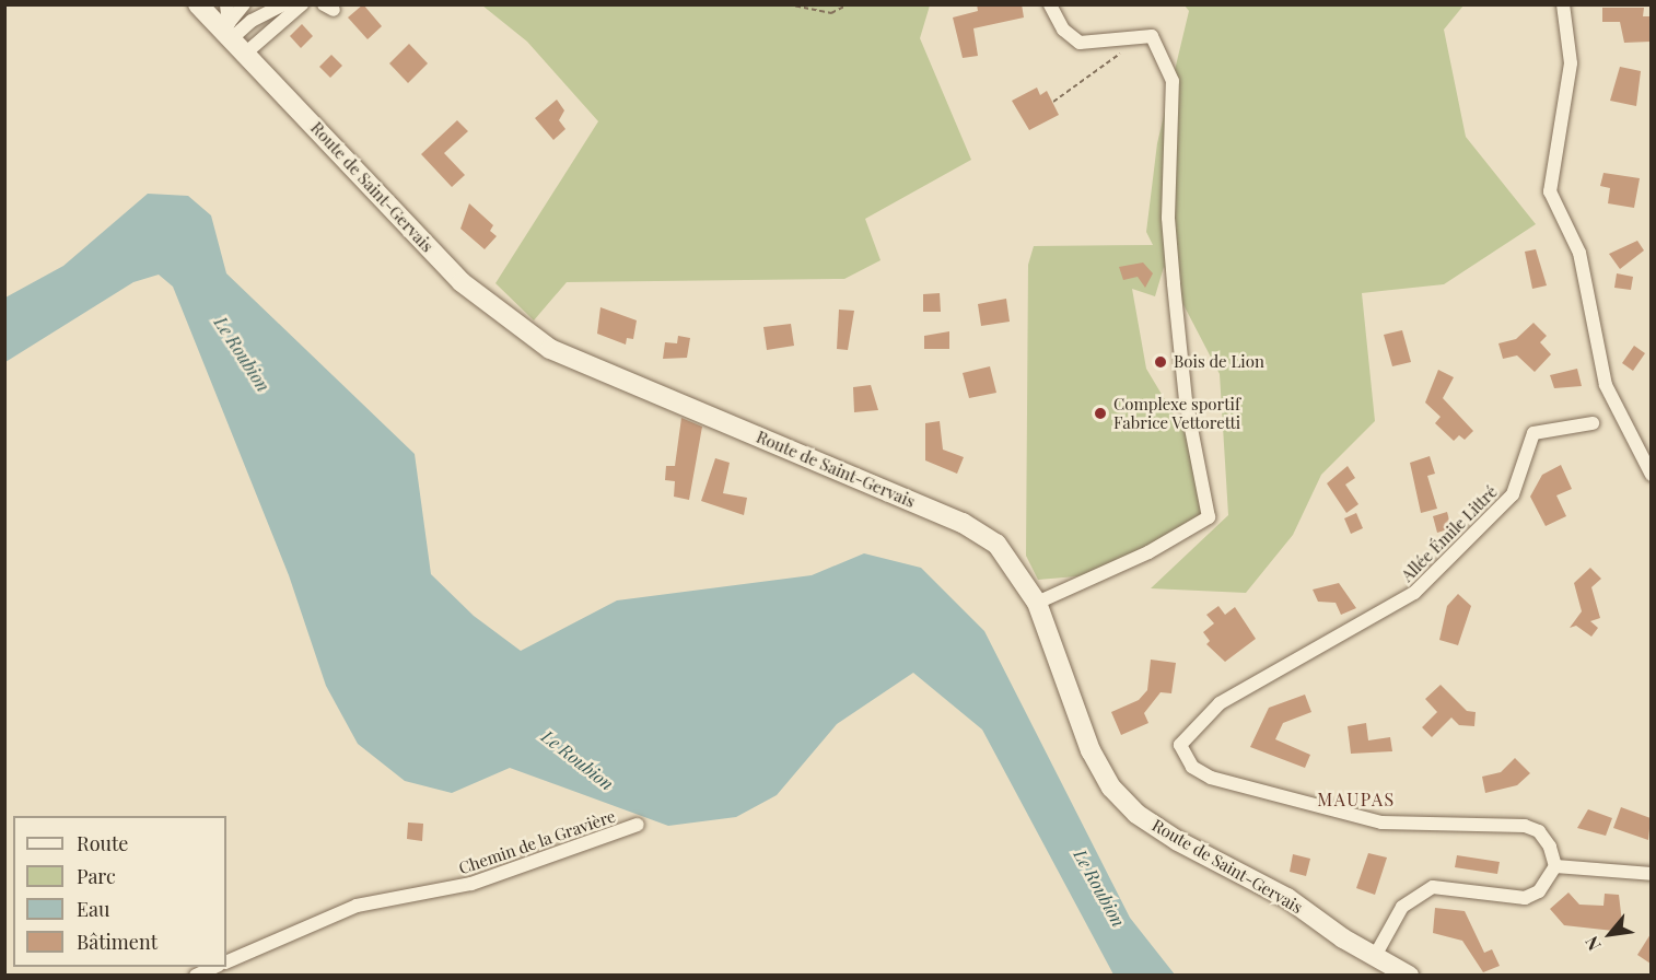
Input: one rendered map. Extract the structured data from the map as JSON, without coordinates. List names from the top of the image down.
{
  "streets": {
    "street": ["Route de Saint-Gervais", "Allée Émile Littré", "Chemin de la Gravière"]
  },
  "districts": ["MAUPAS"],
  "water": ["Le Roubion"],
  "places": ["Bois de Lion", "Complexe sportif Fabrice Vettoretti"],
  "legend": [
    "Route",
    "Parc",
    "Eau",
    "Bâtiment"
  ],
  "north": "bottom left"
}
